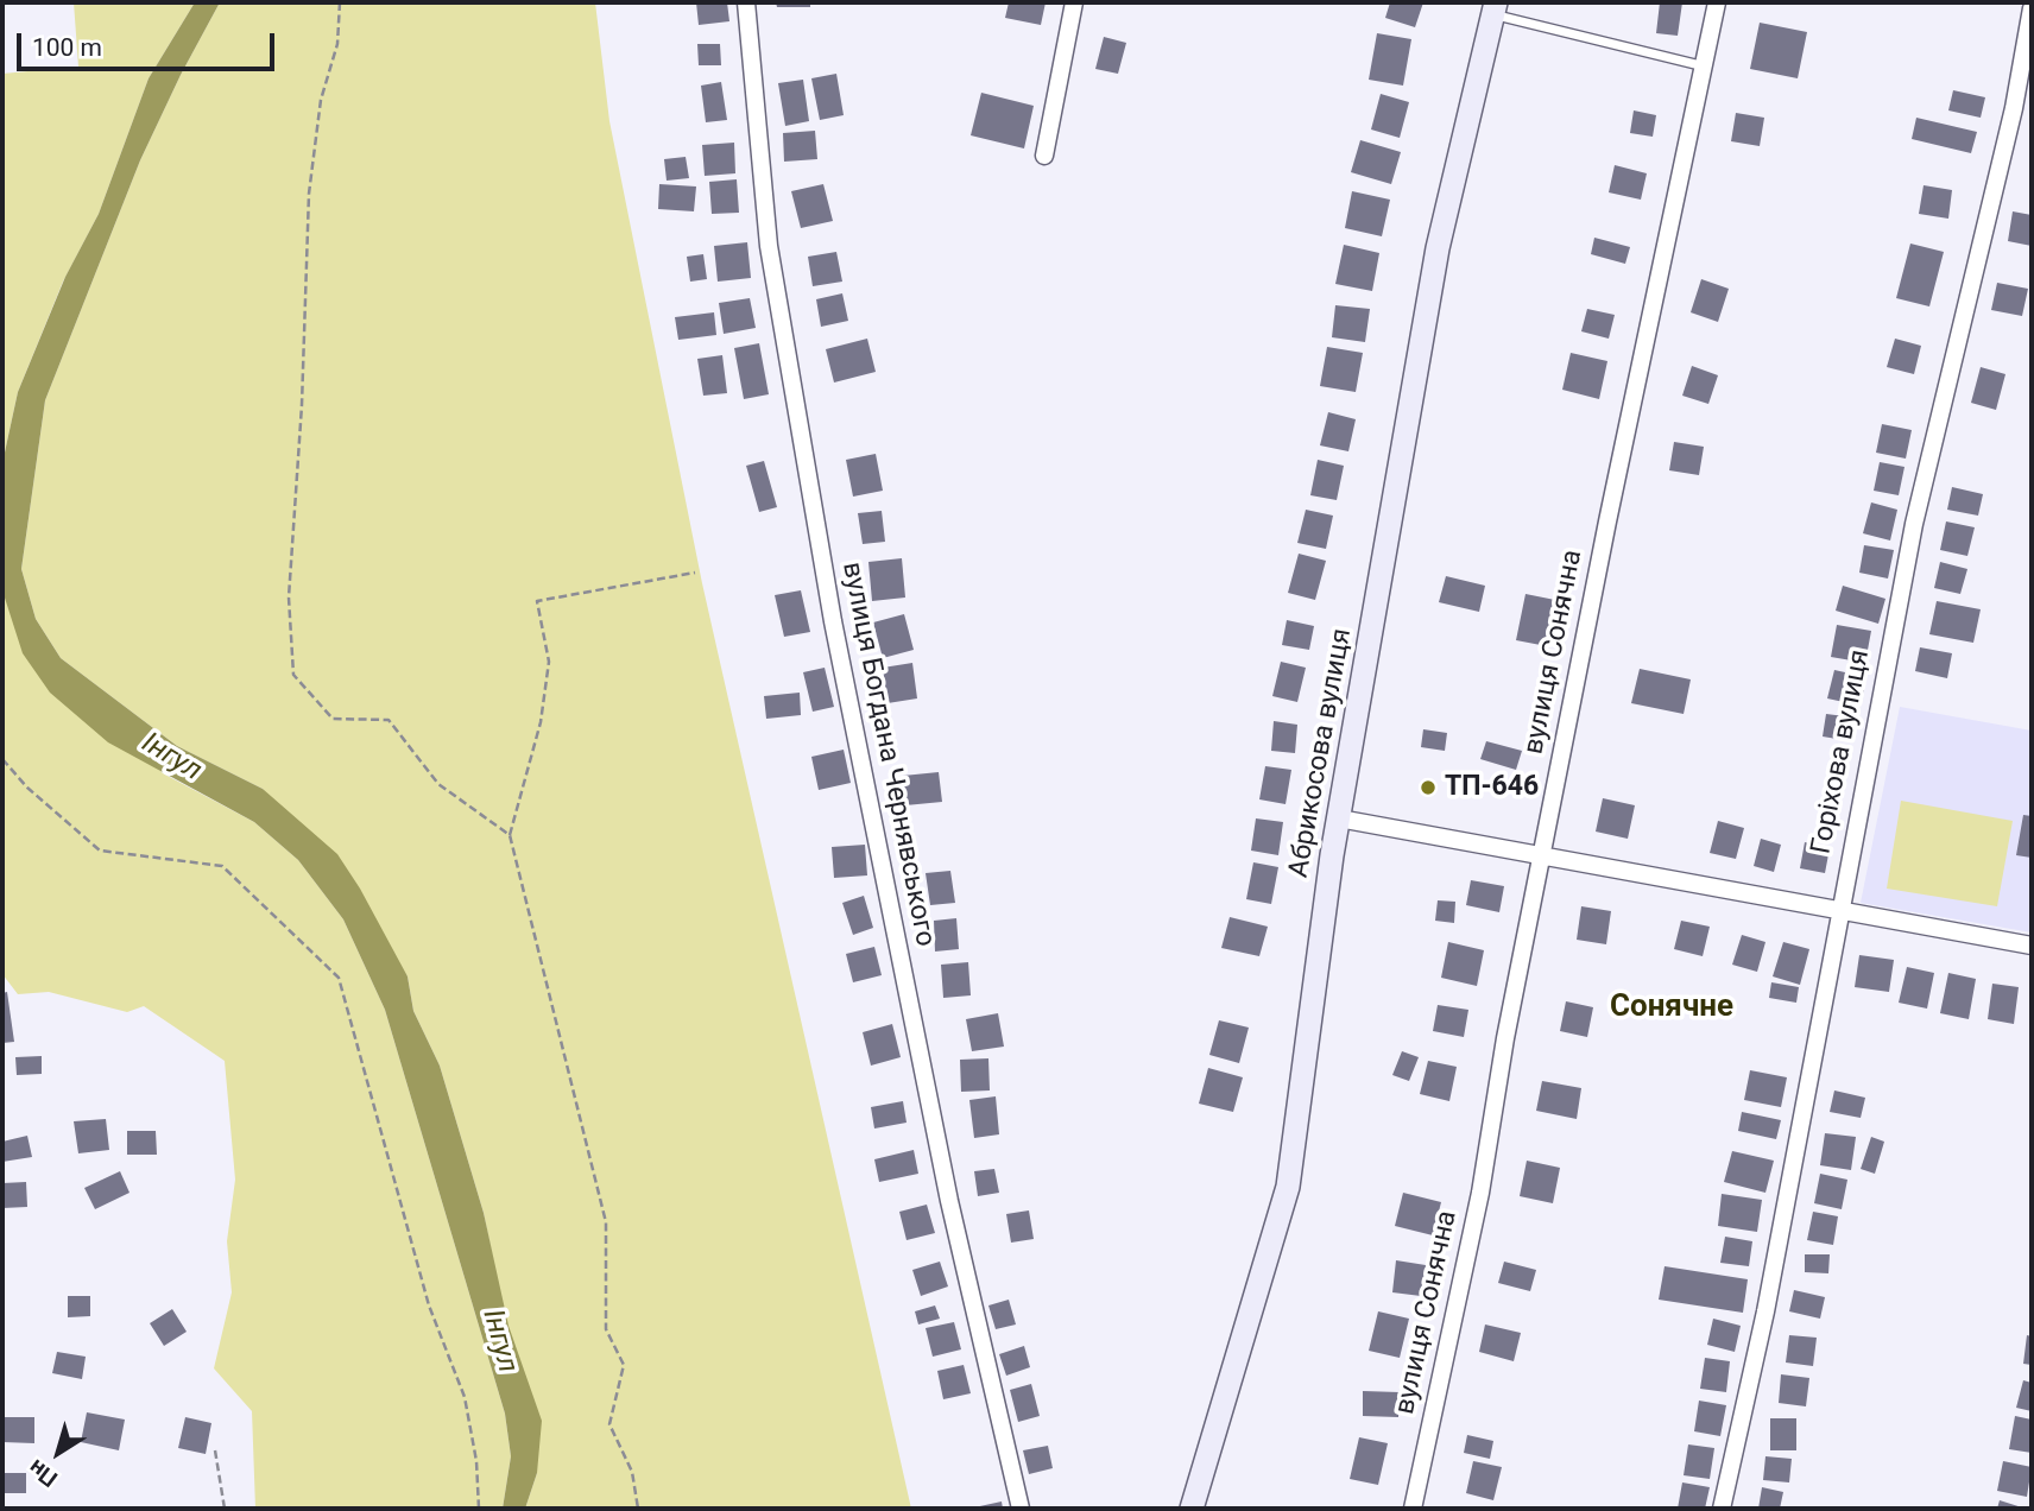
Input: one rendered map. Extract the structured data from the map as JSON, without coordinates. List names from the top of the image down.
{
  "streets": {
    "street": [
      "вулиця Сонячна",
      "Горіхова вулиця",
      "Абрикосова вулиця",
      "вулиця Богдана Чернявського"
    ]
  },
  "districts": ["Сонячне"],
  "water": ["Інгул"],
  "places": ["ТП-646"],
  "scale_bar": "100 m",
  "north": "bottom left"
}
